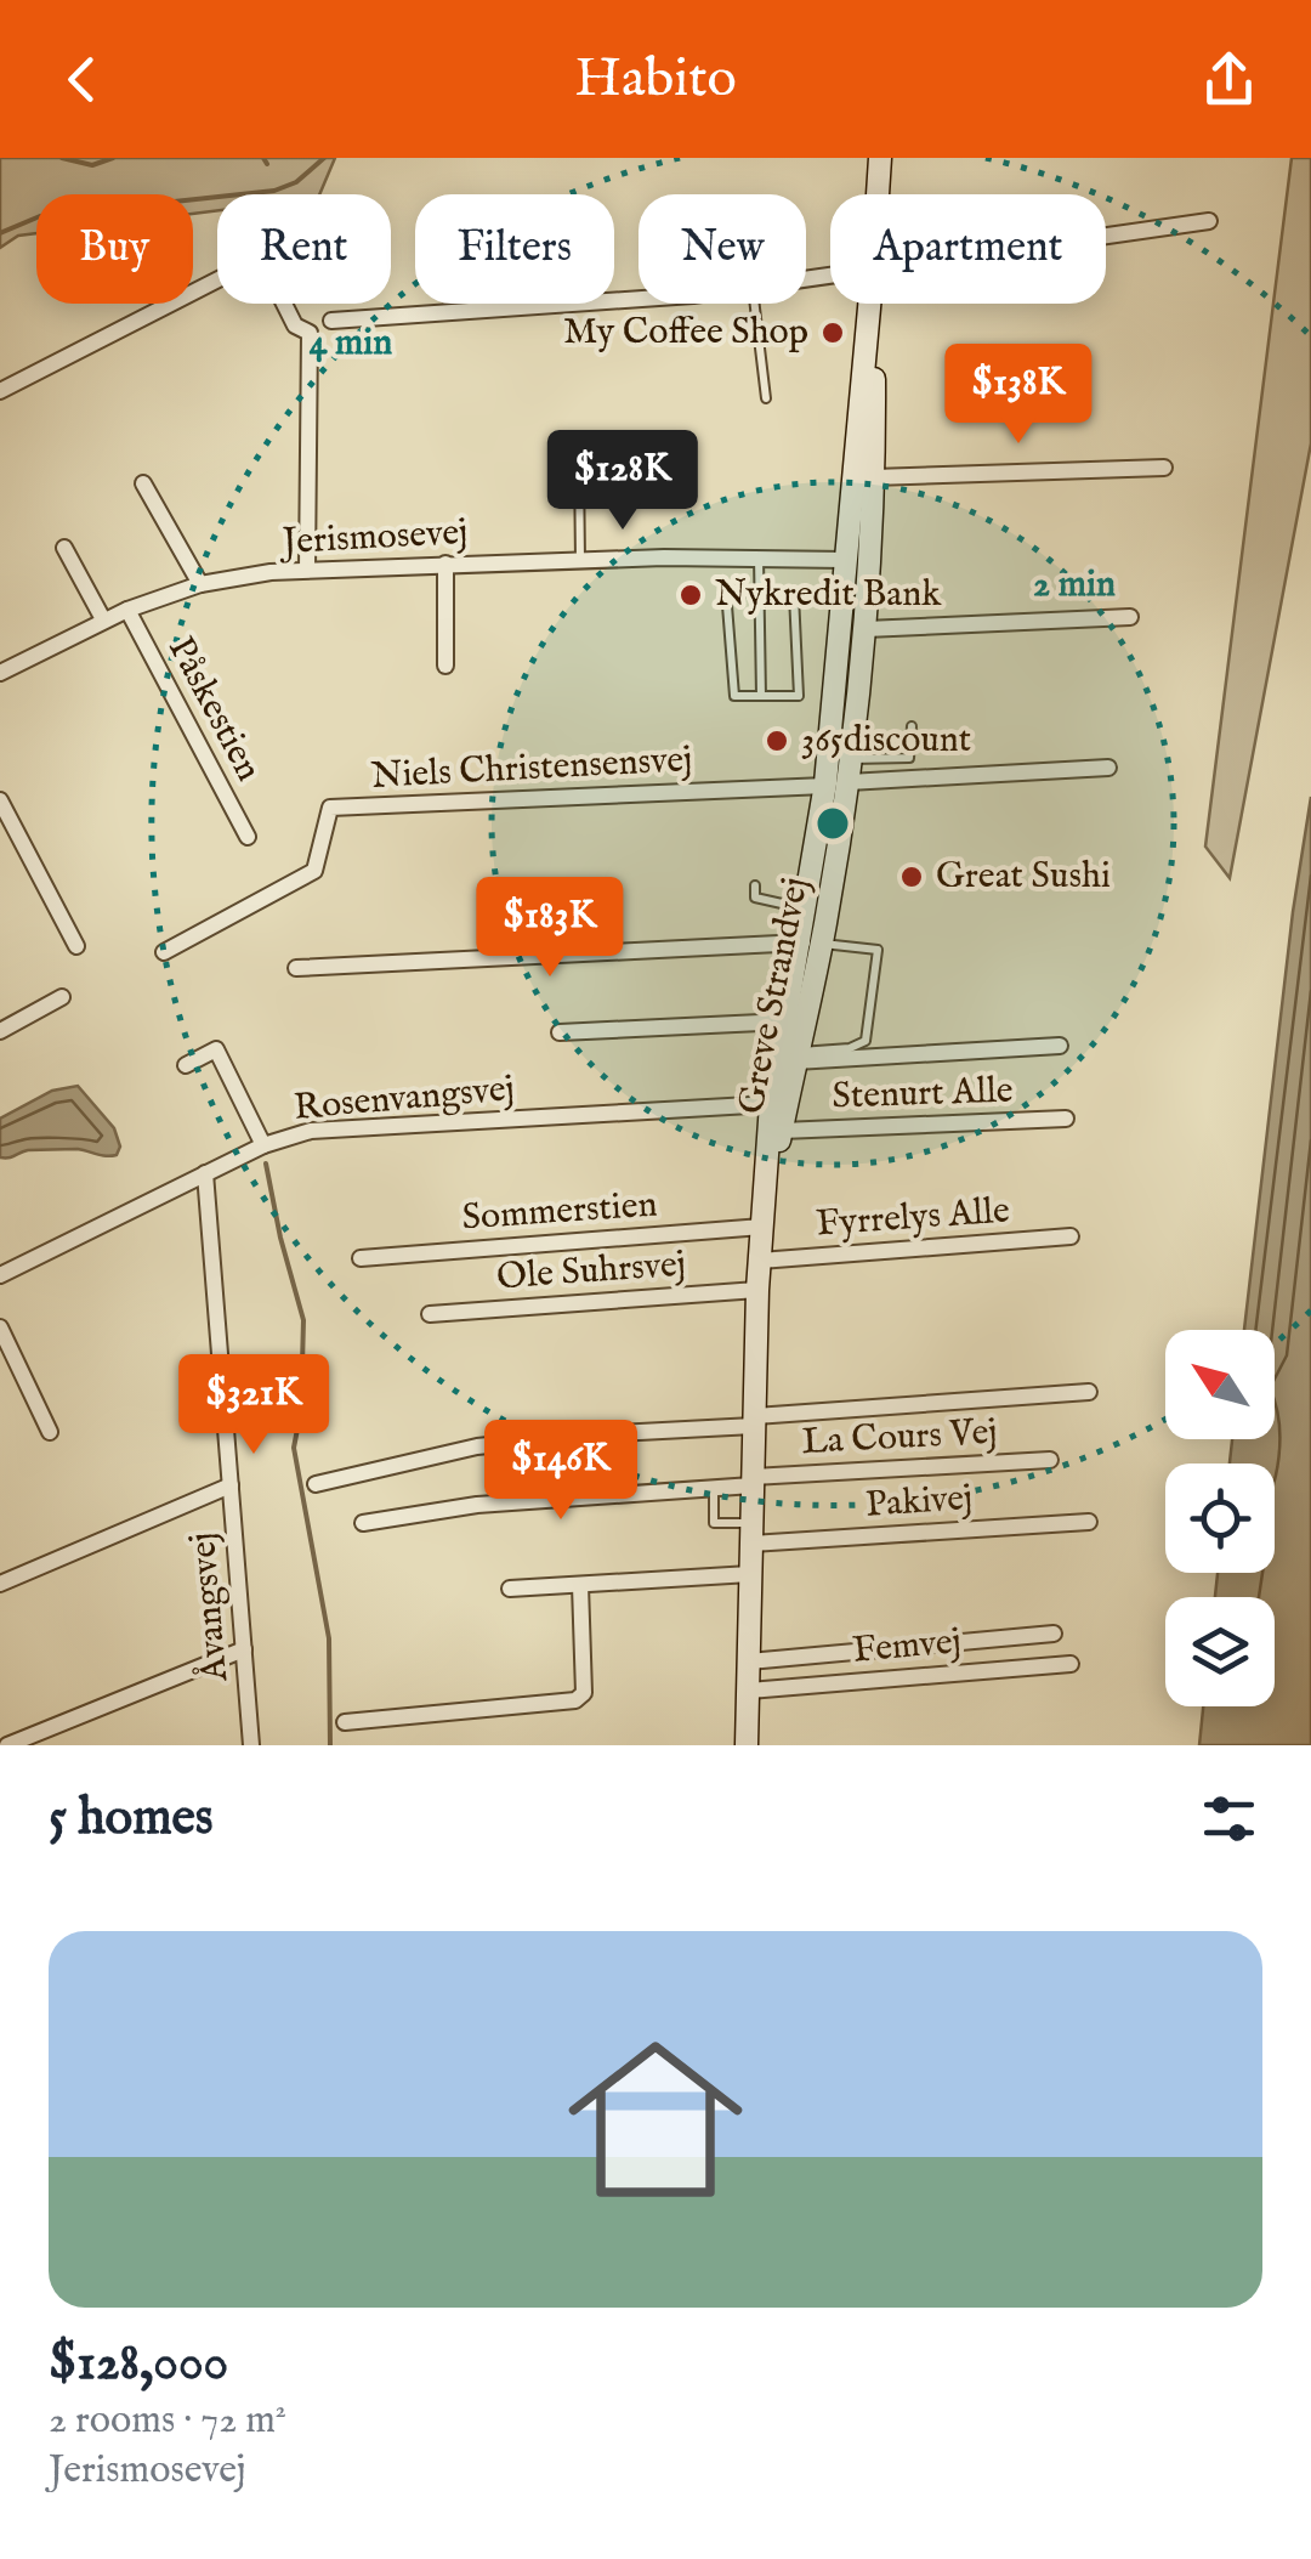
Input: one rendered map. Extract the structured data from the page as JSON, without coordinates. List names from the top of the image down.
{
  "streets": {
    "main road": ["Greve Strandvej"],
    "street": [
      "Jerismosevej",
      "Påskestien",
      "Niels Christensensvej",
      "Stenurt Alle",
      "Rosenvangsvej",
      "Sommerstien",
      "Fyrrelys Alle",
      "Ole Suhrsvej",
      "La Cours Vej",
      "Pakivej",
      "Åvangsvej",
      "Femvej"
    ]
  },
  "crossings": [
    ["Jerismosevej", "Påskestien"],
    ["Jerismosevej", "Greve Strandvej"],
    ["Niels Christensensvej", "Greve Strandvej"],
    ["Greve Strandvej", "Stenurt Alle"],
    ["Greve Strandvej", "Rosenvangsvej"],
    ["Greve Strandvej", "Sommerstien"],
    ["Greve Strandvej", "Fyrrelys Alle"],
    ["Greve Strandvej", "Ole Suhrsvej"],
    ["Greve Strandvej", "La Cours Vej"],
    ["Greve Strandvej", "Pakivej"],
    ["Greve Strandvej", "Femvej"],
    ["Rosenvangsvej", "Åvangsvej"]
  ],
  "places": [
    "My Coffee Shop",
    "Nykredit Bank",
    "365discount",
    "Great Sushi"
  ],
  "north": "top left",
  "page": {
    "header": "Habito",
    "chip": [
      "Buy",
      "Rent",
      "Filters",
      "New",
      "Apartment"
    ],
    "price": [
      "$138K",
      "$128K",
      "$183K",
      "$321K",
      "$146K"
    ],
    "heading": "5 homes",
    "list": [
      {
        "name": "$128,000",
        "note": "2 rooms · 72 m² · Jerismosevej"
      }
    ]
  },
  "rings": ["4 min", "2 min"]
}
